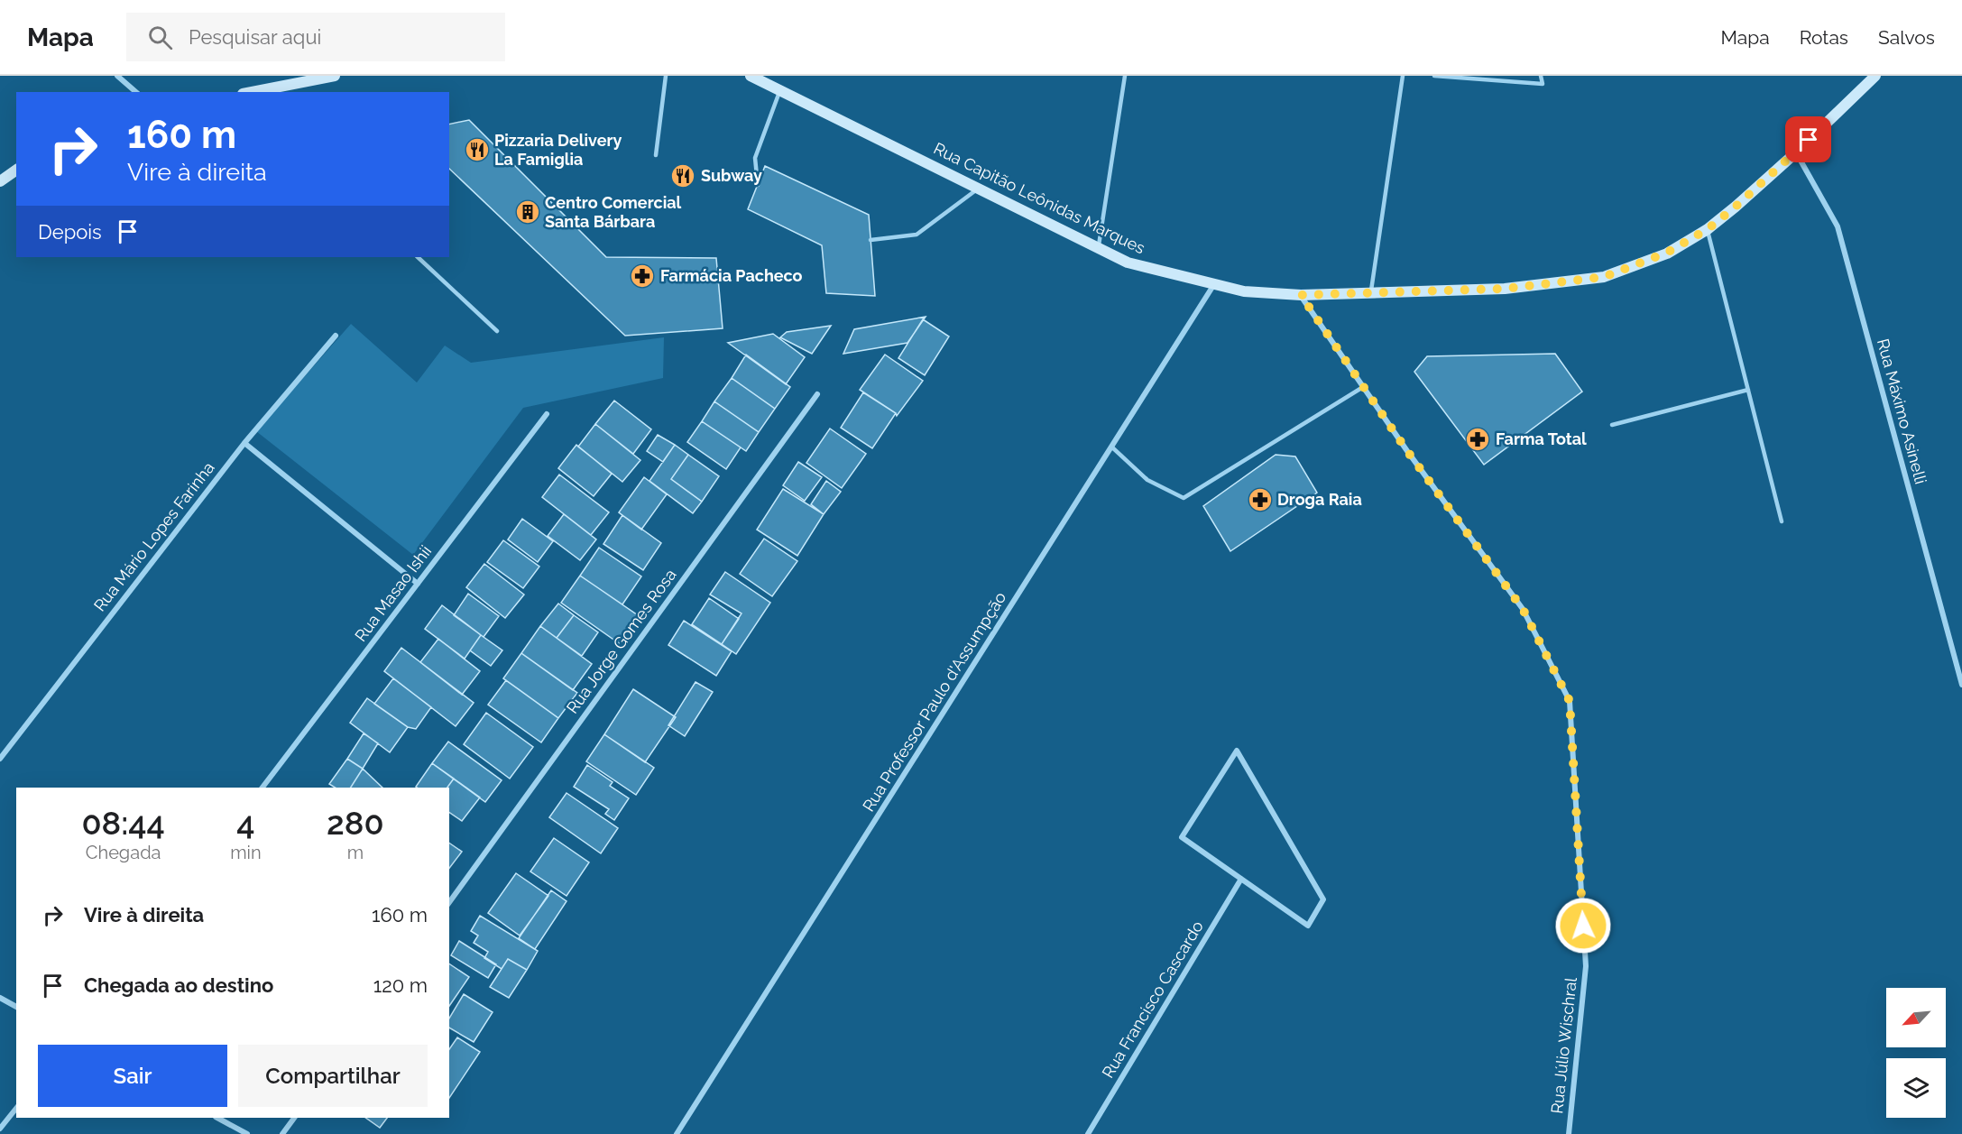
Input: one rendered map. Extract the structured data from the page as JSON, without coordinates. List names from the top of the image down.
{
  "streets": {
    "main road": ["Rua Capitão Leônidas Marques"],
    "street": [
      "Rua Máximo Asinelli",
      "Rua Mário Lopes Farinha",
      "Rua Masao Ishii",
      "Rua Jorge Gomes Rosa",
      "Rua Professor Paulo d'Assumpção",
      "Rua Francisco Cascardo",
      "Rua Júlio Wischral"
    ]
  },
  "crossings": [
    ["Rua Capitão Leônidas Marques", "Rua Máximo Asinelli"],
    ["Rua Capitão Leônidas Marques", "Rua Professor Paulo d'Assumpção"],
    ["Rua Capitão Leônidas Marques", "Rua Júlio Wischral"]
  ],
  "places": {
    "restaurant": ["Pizzaria Delivery La Famiglia", "Subway"],
    "building": ["Centro Comercial Santa Bárbara"],
    "pharmacy": ["Farmácia Pacheco", "Farma Total", "Droga Raia"]
  },
  "north": "bottom left",
  "page": {
    "header": "Mapa",
    "search": "Pesquisar aqui",
    "nav": ["Mapa", "Rotas", "Salvos"],
    "turn": ["160 m", "Vire à direita"],
    "then": "Depois",
    "eta": [
      "08:44",
      "Chegada",
      "4",
      "min",
      "280",
      "m"
    ],
    "list": [
      {
        "name": "Vire à direita",
        "value": "160 m"
      },
      {
        "name": "Chegada ao destino",
        "value": "120 m"
      }
    ],
    "buttons": ["Sair", "Compartilhar"]
  }
}
